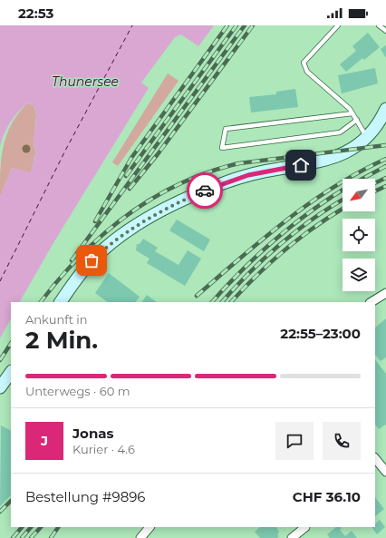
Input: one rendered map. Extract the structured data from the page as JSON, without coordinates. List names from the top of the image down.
{
  "water": ["Thunersee"],
  "north": "bottom left",
  "page": {
    "status": "22:53",
    "heading": ["2 Min.", "Ankunft in", "22:55–23:00"],
    "panel": [
      "Jonas",
      "Kurier · 4.6",
      "Bestellung #9896",
      "CHF 36.10"
    ],
    "bar": "Unterwegs · 60 m",
    "round": "J"
  }
}
